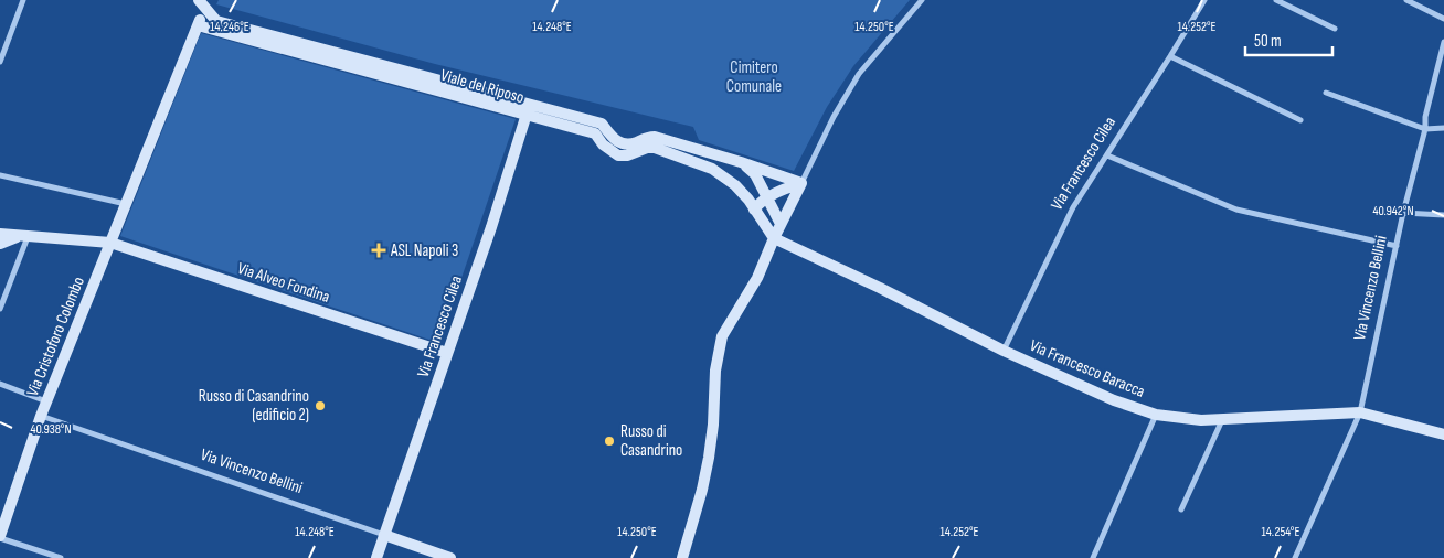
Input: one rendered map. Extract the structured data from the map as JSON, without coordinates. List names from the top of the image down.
{
  "streets": {
    "street": [
      "Viale del Riposo",
      "Via Francesco Cilea",
      "Via Alveo Fondina",
      "Via Vincenzo Bellini",
      "Via Cristoforo Colombo",
      "Via Francesco Baracca"
    ]
  },
  "crossings": [
    ["Viale del Riposo", "Via Francesco Cilea"],
    ["Viale del Riposo", "Via Cristoforo Colombo"],
    ["Viale del Riposo", "Via Francesco Baracca"],
    ["Via Francesco Cilea", "Via Alveo Fondina"],
    ["Via Francesco Cilea", "Via Vincenzo Bellini"],
    ["Via Francesco Cilea", "Via Francesco Baracca"],
    ["Via Alveo Fondina", "Via Cristoforo Colombo"],
    ["Via Vincenzo Bellini", "Via Cristoforo Colombo"],
    ["Via Vincenzo Bellini", "Via Francesco Baracca"]
  ],
  "parks": ["Cimitero Comunale"],
  "places": {
    "health": ["ASL Napoli 3"],
    "other": ["Russo di Casandrino (edificio 2)", "Russo di Casandrino"]
  },
  "scale_bar": "50 m",
  "coordinates": [
    "14.246°E",
    "14.248°E",
    "14.250°E",
    "14.252°E",
    "40.942°N",
    "40.938°N",
    "14.254°E"
  ]
}
